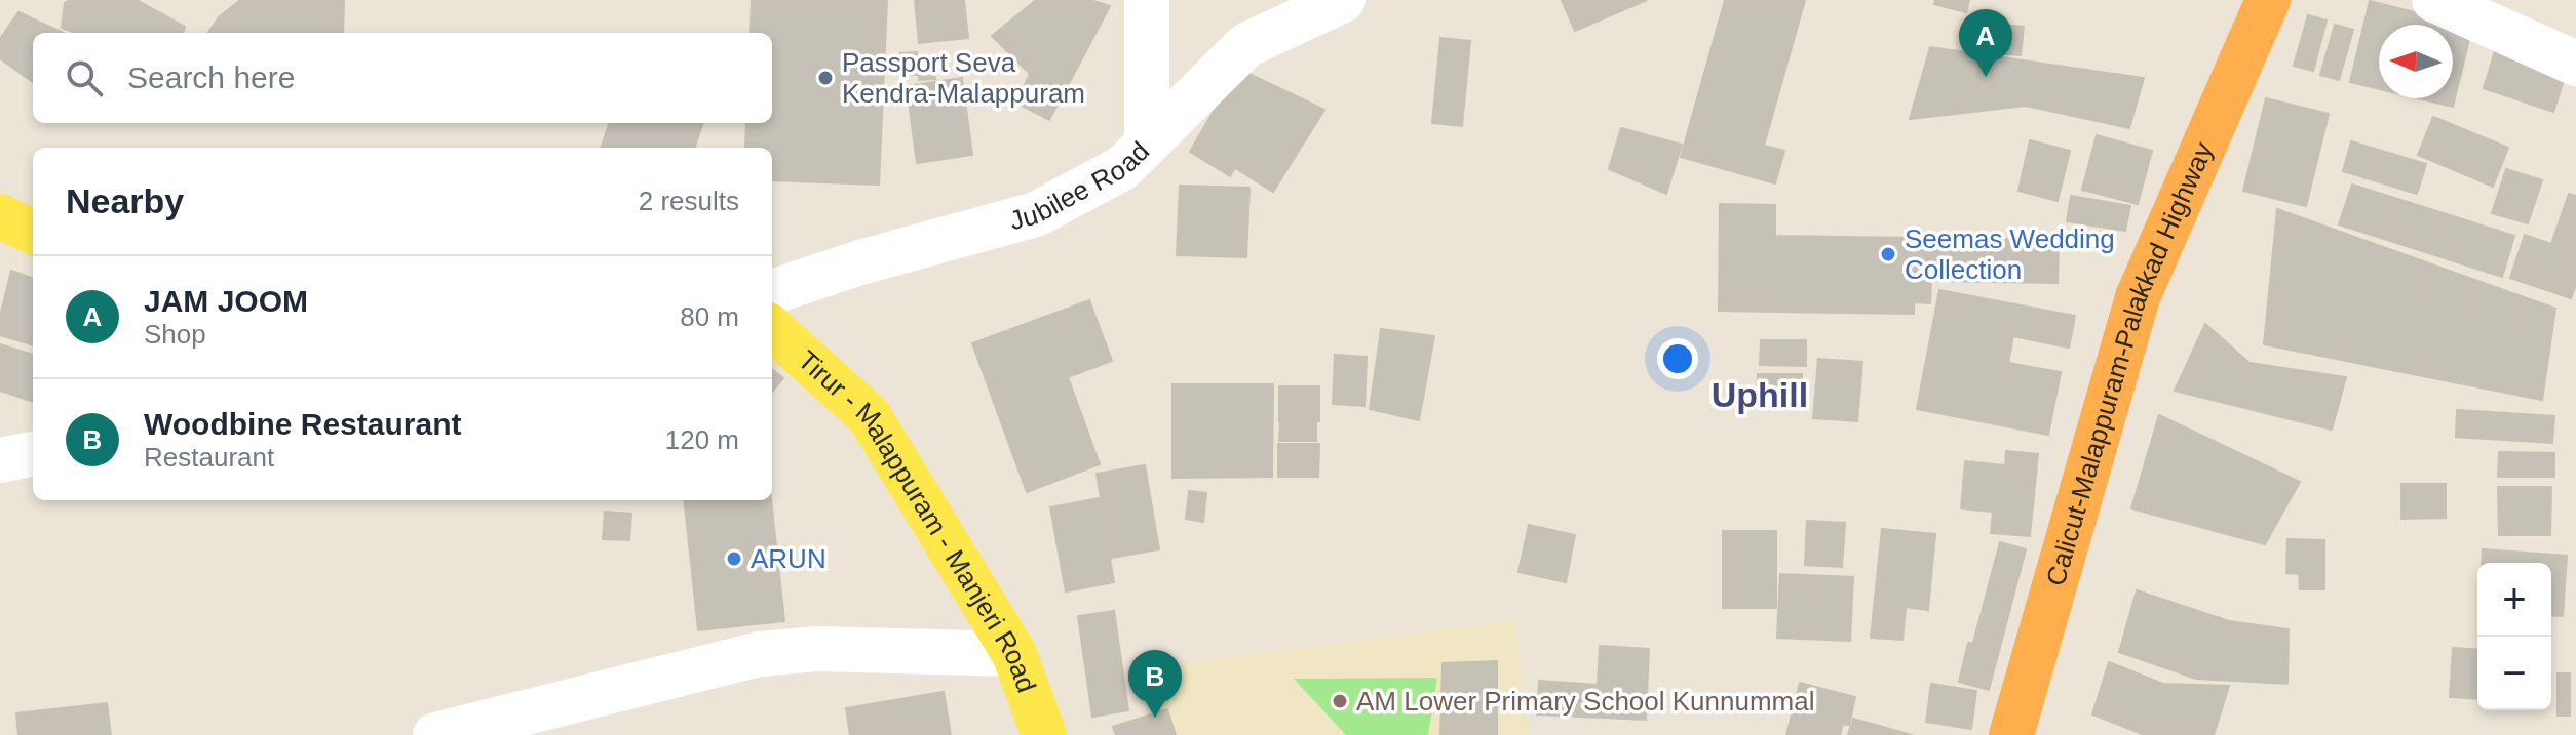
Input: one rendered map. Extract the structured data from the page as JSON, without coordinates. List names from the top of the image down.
{
  "streets": {
    "highway": ["Calicut-Malappuram-Palakkad Highway"],
    "main road": ["Tirur - Malappuram - Manjeri Road"],
    "street": ["Jubilee Road"]
  },
  "districts": ["Uphill"],
  "places": [
    "Passport Seva Kendra-Malappuram",
    "Seemas Wedding Collection",
    "ARUN",
    "AM Lower Primary School Kunnummal"
  ],
  "north": "left",
  "page": {
    "pins": ["A", "B"],
    "search": "Search here",
    "heading": ["Nearby", "2 results"],
    "list": [
      {
        "mark": "A",
        "name": "JAM JOOM",
        "note": "Shop",
        "value": "80 m"
      },
      {
        "mark": "B",
        "name": "Woodbine Restaurant",
        "note": "Restaurant",
        "value": "120 m"
      }
    ],
    "map_buttons": ["+", "−"]
  }
}
